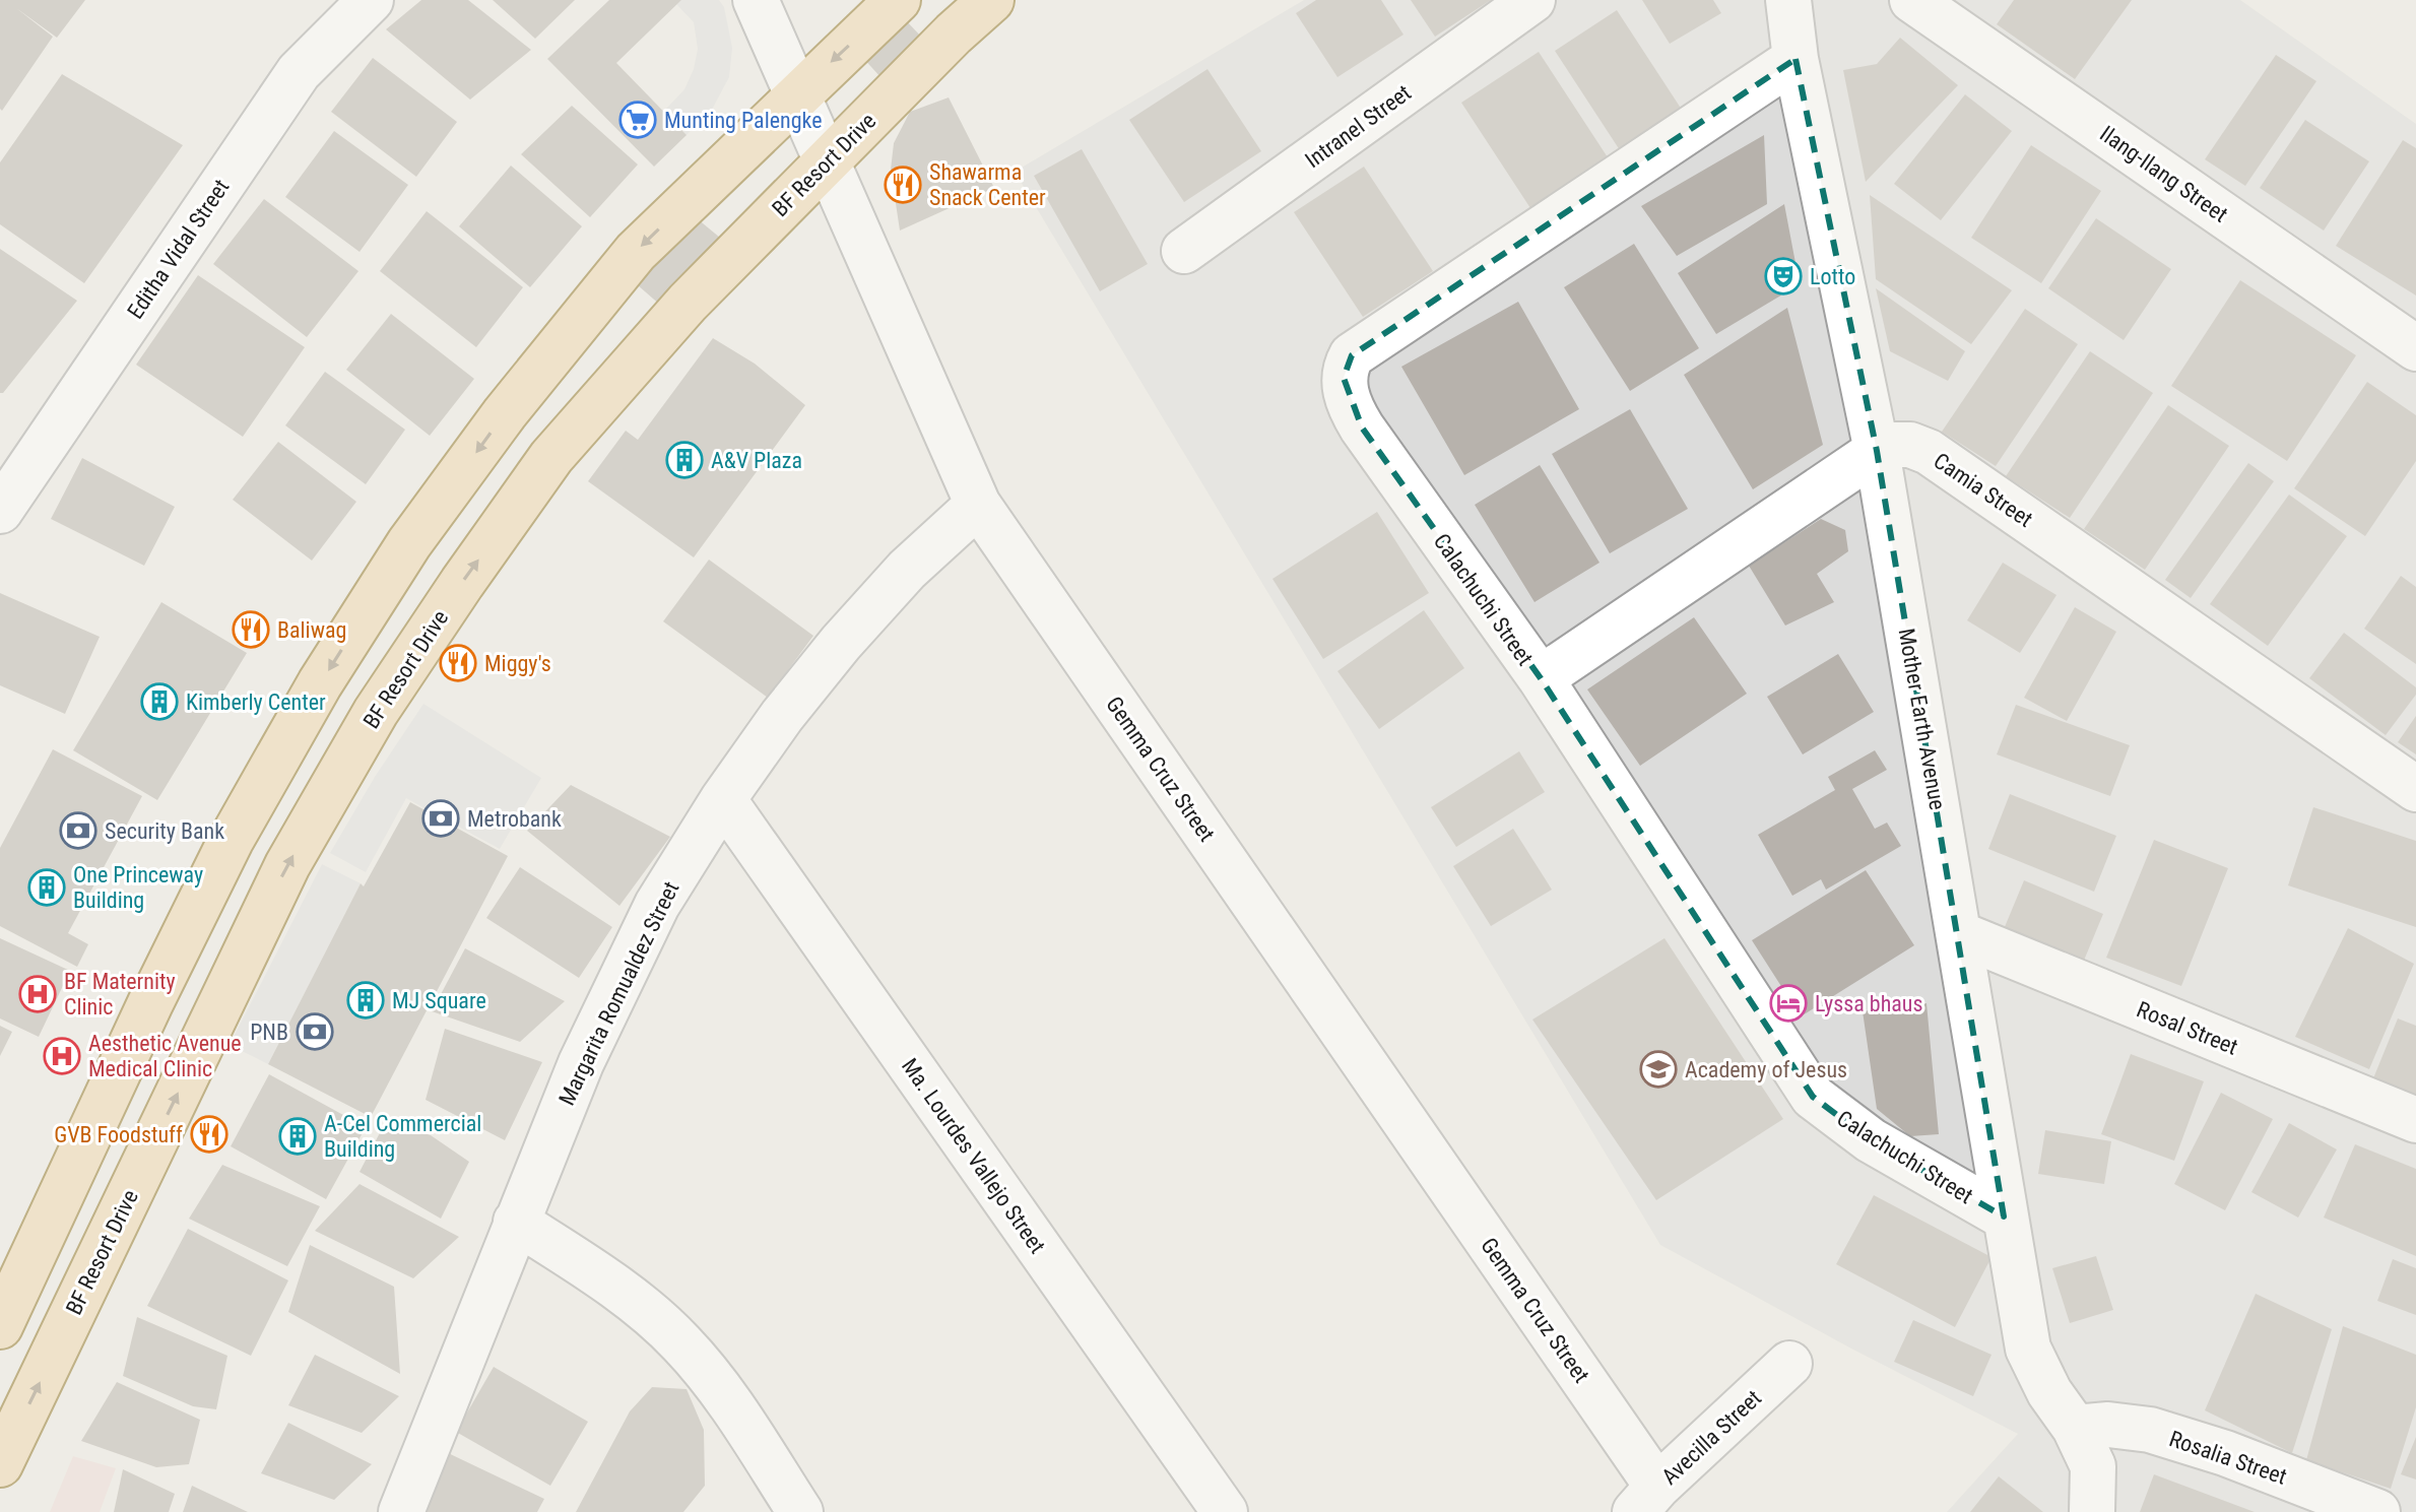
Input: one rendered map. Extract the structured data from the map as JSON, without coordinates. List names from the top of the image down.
{
  "streets": {
    "main road": ["BF Resort Drive"],
    "street": [
      "Intranel Street",
      "Ilang-Ilang Street",
      "Editha Vidal Street",
      "Camia Street",
      "Calachuchi Street",
      "Mother Earth Avenue",
      "Gemma Cruz Street",
      "Margarita Romualdez Street",
      "Rosal Street",
      "Ma. Lourdes Vallejo Street",
      "Avecilla Street",
      "Rosalia Street"
    ]
  },
  "crossings": [
    ["BF Resort Drive", "Gemma Cruz Street"],
    ["Camia Street", "Calachuchi Street"],
    ["Camia Street", "Mother Earth Avenue"],
    ["Calachuchi Street", "Mother Earth Avenue"],
    ["Mother Earth Avenue", "Rosal Street"],
    ["Mother Earth Avenue", "Rosalia Street"],
    ["Gemma Cruz Street", "Margarita Romualdez Street"],
    ["Gemma Cruz Street", "Avecilla Street"],
    ["Margarita Romualdez Street", "Ma. Lourdes Vallejo Street"]
  ],
  "places": {
    "supermarket": ["Munting Palengke"],
    "restaurant": [
      "Shawarma Snack Center",
      "Baliwag",
      "Miggy's",
      "GVB Foodstuff"
    ],
    "theatre": ["Lotto"],
    "building": [
      "A&V Plaza",
      "Kimberly Center",
      "One Princeway Building",
      "MJ Square",
      "A-Cel Commercial Building"
    ],
    "bank": ["Metrobank", "Security Bank", "PNB"],
    "hospital": ["BF Maternity Clinic", "Aesthetic Avenue Medical Clinic"],
    "hotel": ["Lyssa bhaus"],
    "school or university": ["Academy of Jesus"]
  }
}
